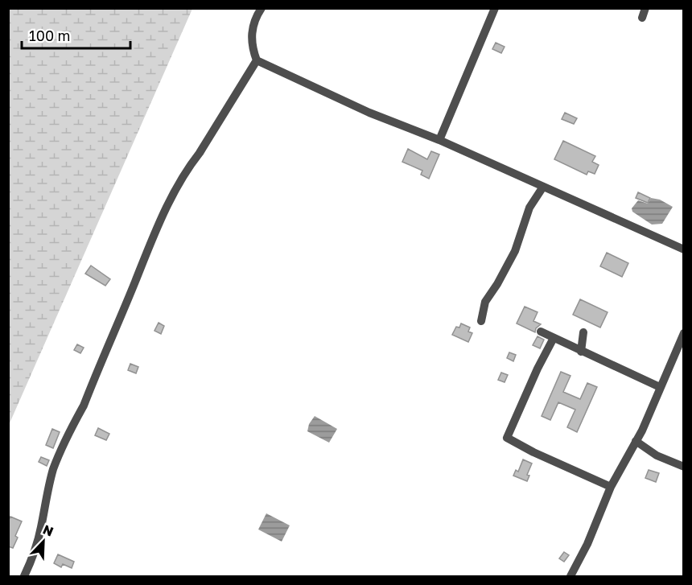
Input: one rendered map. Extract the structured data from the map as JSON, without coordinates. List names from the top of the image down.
{
  "scale_bar": "100 m",
  "north": "top right"
}
